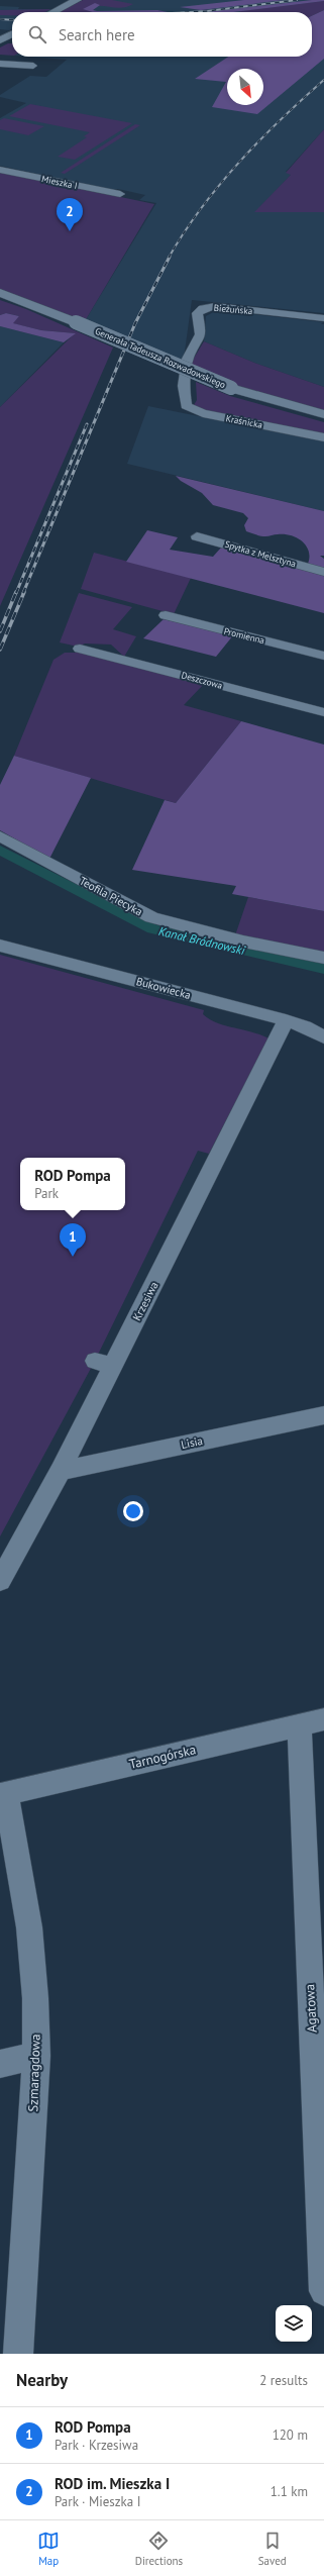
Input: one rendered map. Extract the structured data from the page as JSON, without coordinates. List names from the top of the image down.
{
  "streets": {
    "street": [
      "Mieszka I",
      "Bieżuńska",
      "Generała Tadeusza Rozwadowskiego",
      "Kraśnicka",
      "Spytka z Melsztyna",
      "Promienna",
      "Deszczowa",
      "Teofila Piecyka",
      "Bukowiecka",
      "Krzesiwa",
      "Lisia",
      "Tarnogórska",
      "Agatowa",
      "Szmaragdowa"
    ]
  },
  "crossings": [
    ["Bieżuńska", "Kraśnicka"],
    ["Bukowiecka", "Krzesiwa"],
    ["Krzesiwa", "Lisia"],
    ["Tarnogórska", "Agatowa"],
    ["Tarnogórska", "Szmaragdowa"]
  ],
  "water": ["Kanał Bródnowski"],
  "north": "bottom right",
  "page": {
    "search": "Search here",
    "pins": ["2", "1"],
    "popup": ["ROD Pompa", "Park"],
    "heading": ["Nearby", "2 results"],
    "list": [
      {
        "mark": "1",
        "name": "ROD Pompa",
        "note": "Park · Krzesiwa",
        "value": "120 m"
      },
      {
        "mark": "2",
        "name": "ROD im. Mieszka I",
        "note": "Park · Mieszka I",
        "value": "1.1 km"
      }
    ],
    "nav": ["Map", "Directions", "Saved"]
  }
}
